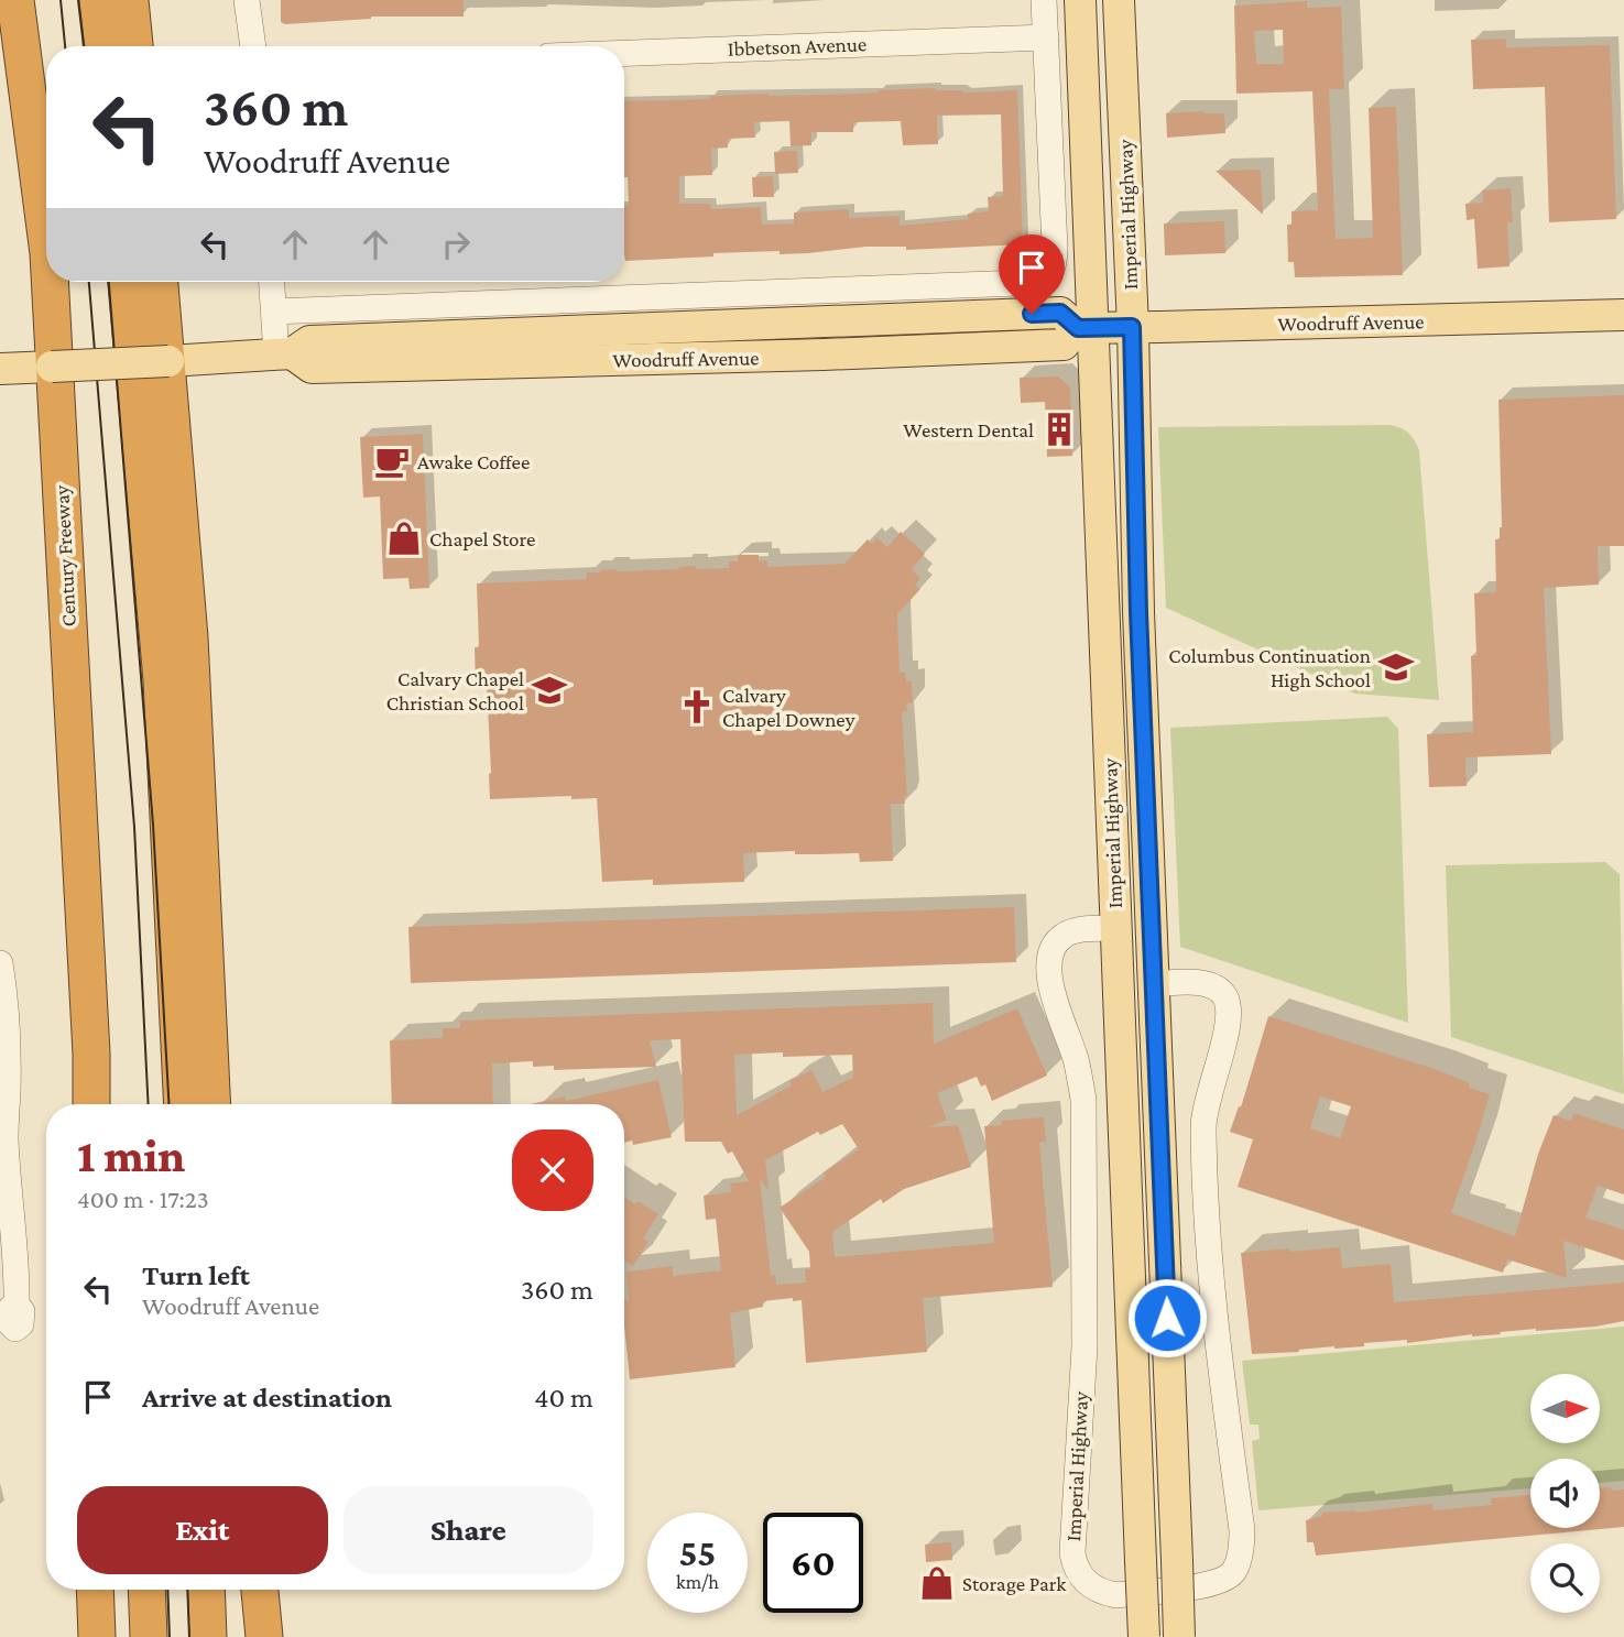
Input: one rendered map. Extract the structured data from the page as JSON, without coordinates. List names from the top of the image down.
{
  "streets": {
    "highway": ["Century Freeway"],
    "main road": ["Imperial Highway", "Woodruff Avenue"],
    "street": ["Ibbetson Avenue"]
  },
  "crossings": [
    ["Imperial Highway", "Woodruff Avenue"]
  ],
  "places": {
    "building": ["Western Dental"],
    "cafe": ["Awake Coffee"],
    "shop": ["Chapel Store", "Storage Park"],
    "school or university": ["Columbus Continuation High School", "Calvary Chapel Christian School"],
    "church": ["Calvary Chapel Downey"]
  },
  "north": "right",
  "page": {
    "turn": ["360 m", "Woodruff Avenue"],
    "heading": ["1 min", "400 m · 17:23"],
    "list": [
      {
        "name": "Turn left",
        "note": "Woodruff Avenue",
        "value": "360 m"
      },
      {
        "name": "Arrive at destination",
        "value": "40 m"
      }
    ],
    "buttons": ["Exit", "Share"],
    "speed": "55 km/h",
    "limit": "60"
  }
}
